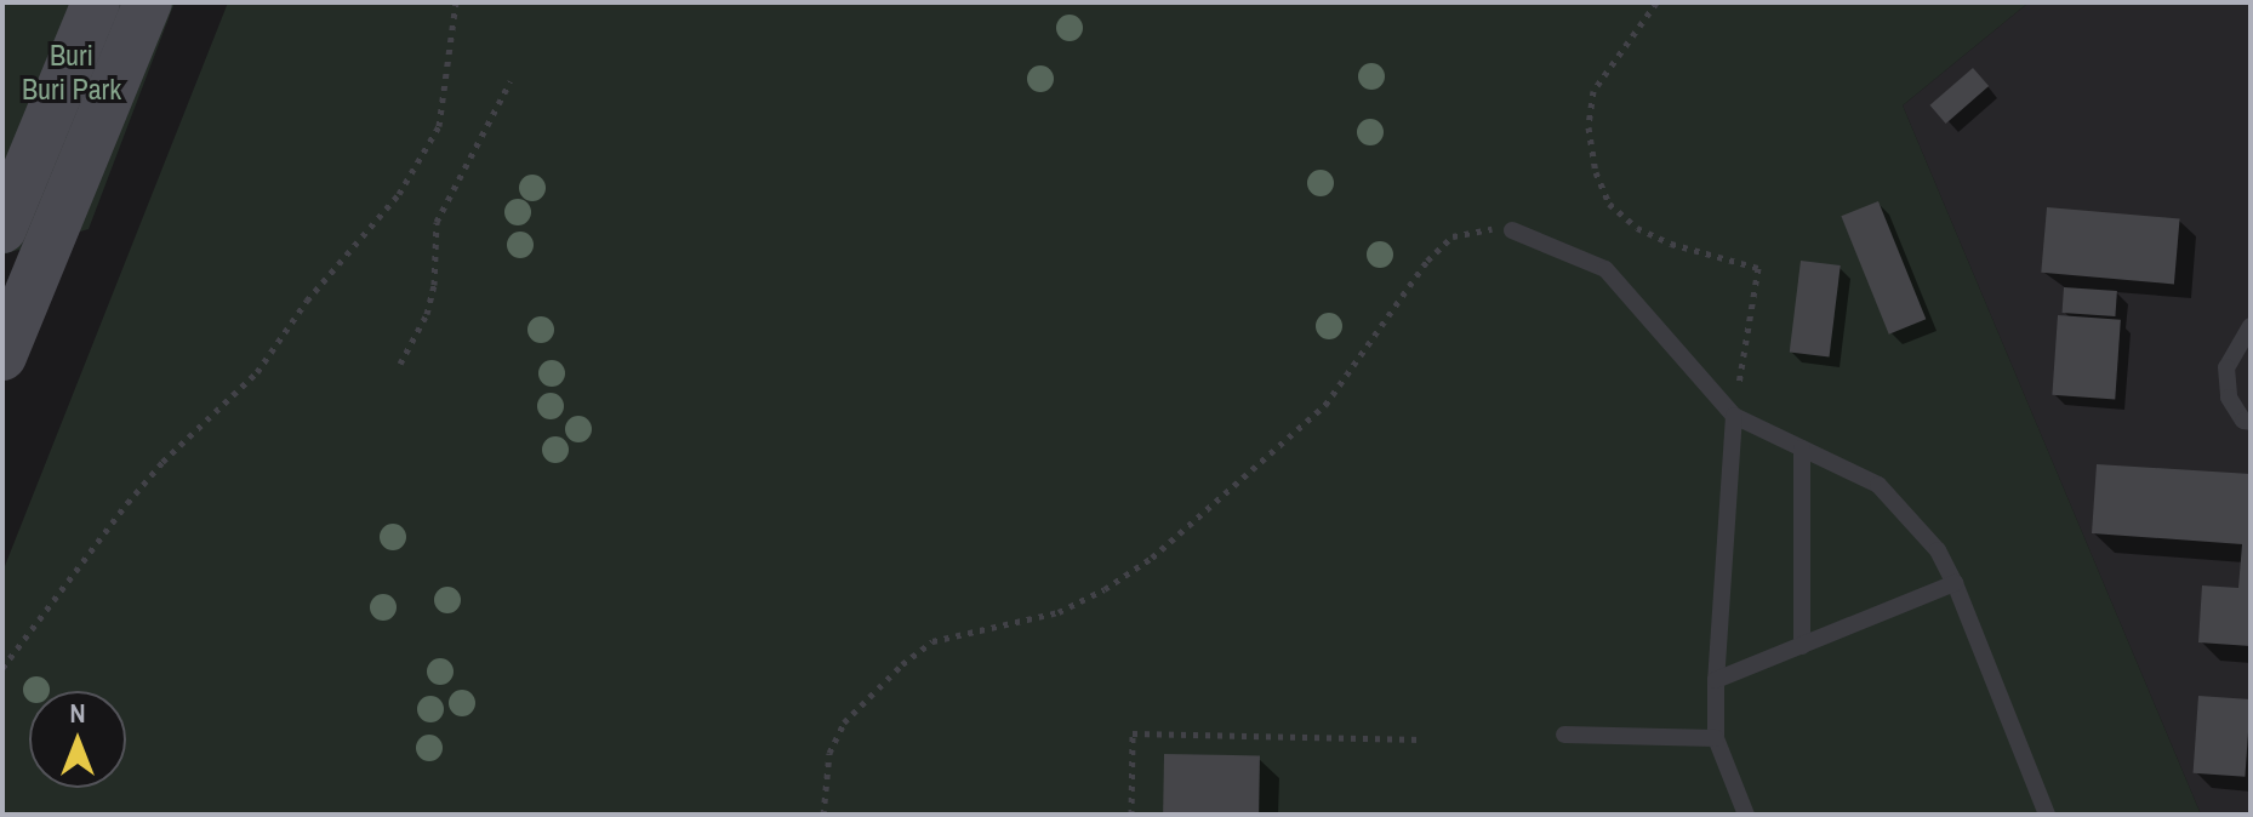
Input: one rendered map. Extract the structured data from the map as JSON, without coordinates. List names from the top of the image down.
{
  "parks": ["Buri Buri Park"],
  "north": "top"
}
